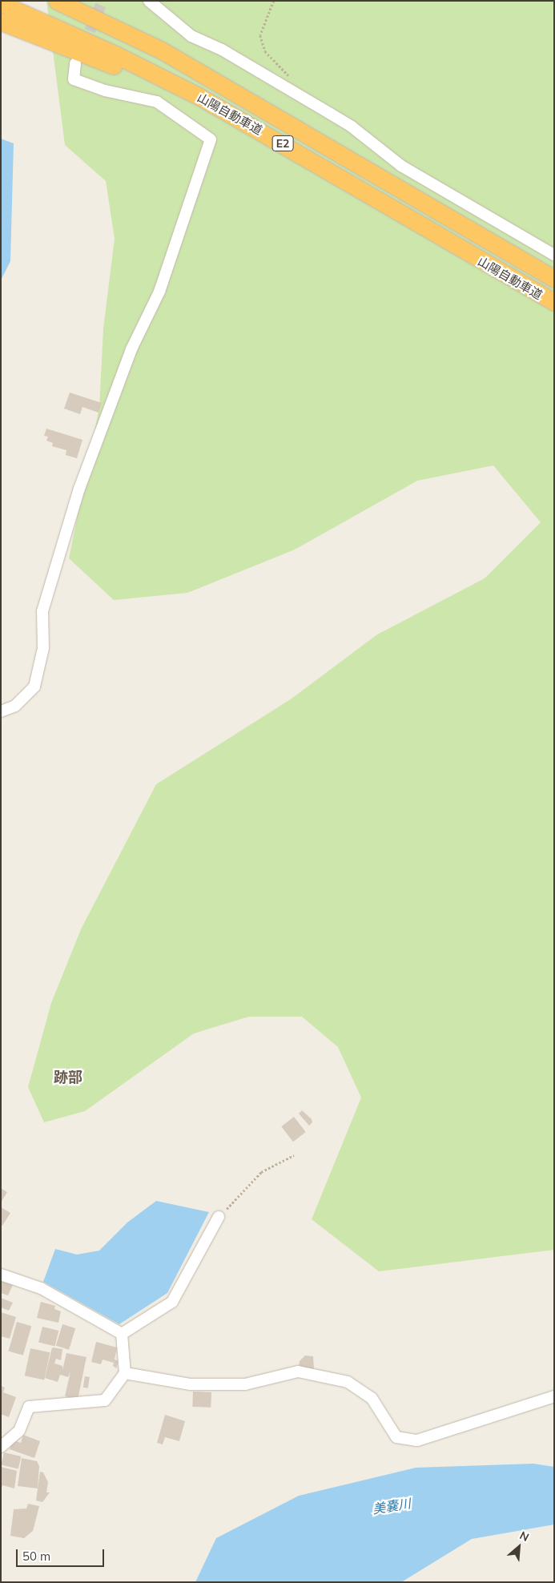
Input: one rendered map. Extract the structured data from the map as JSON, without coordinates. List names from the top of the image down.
{
  "streets": {
    "highway": ["山陽自動車道", "E2"]
  },
  "districts": ["跡部"],
  "water": ["美嚢川"],
  "scale_bar": "50 m",
  "north": "top right"
}
